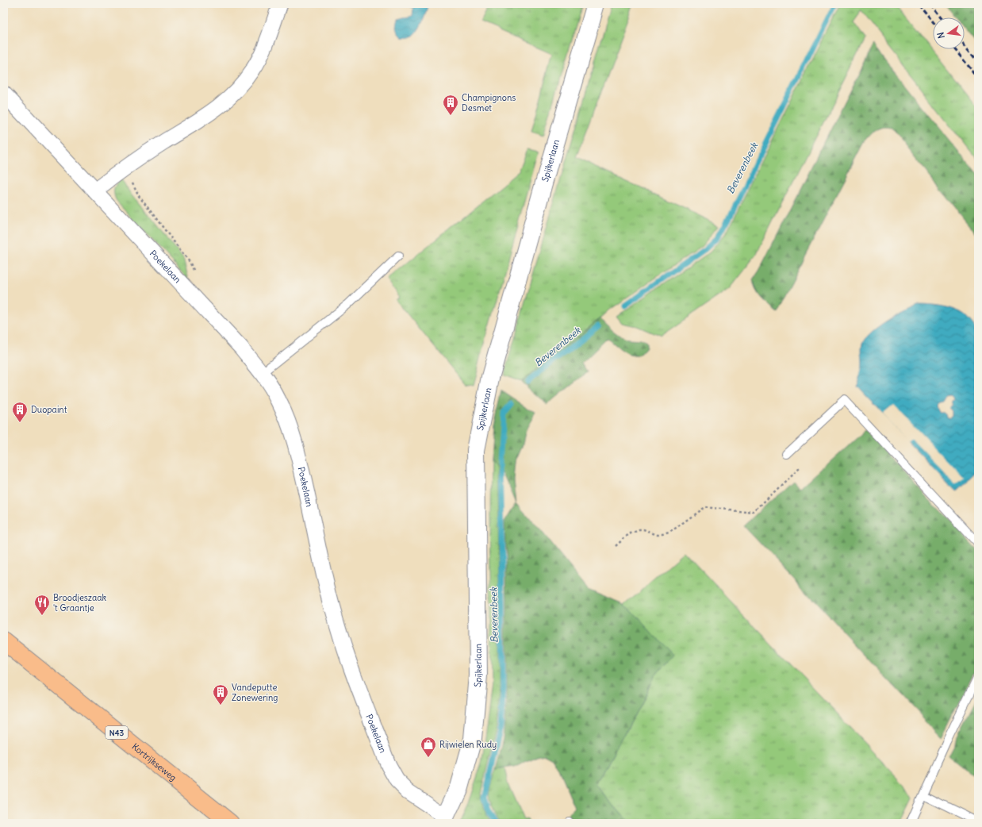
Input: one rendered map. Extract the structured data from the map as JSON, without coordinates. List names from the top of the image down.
{
  "streets": {
    "main road": ["N43", "Kortrijkseweg"],
    "street": ["Spijkerlaan", "Poekelaan"]
  },
  "crossings": [
    ["Spijkerlaan", "Poekelaan"]
  ],
  "water": ["Beverenbeek"],
  "places": {
    "building": ["Champignons Desmet", "Duopaint", "Vandeputte Zonewering"],
    "restaurant": ["Broodjeszaak 't Graantje"],
    "shop": ["Rijwielen Rudy"]
  },
  "north": "left"
}
